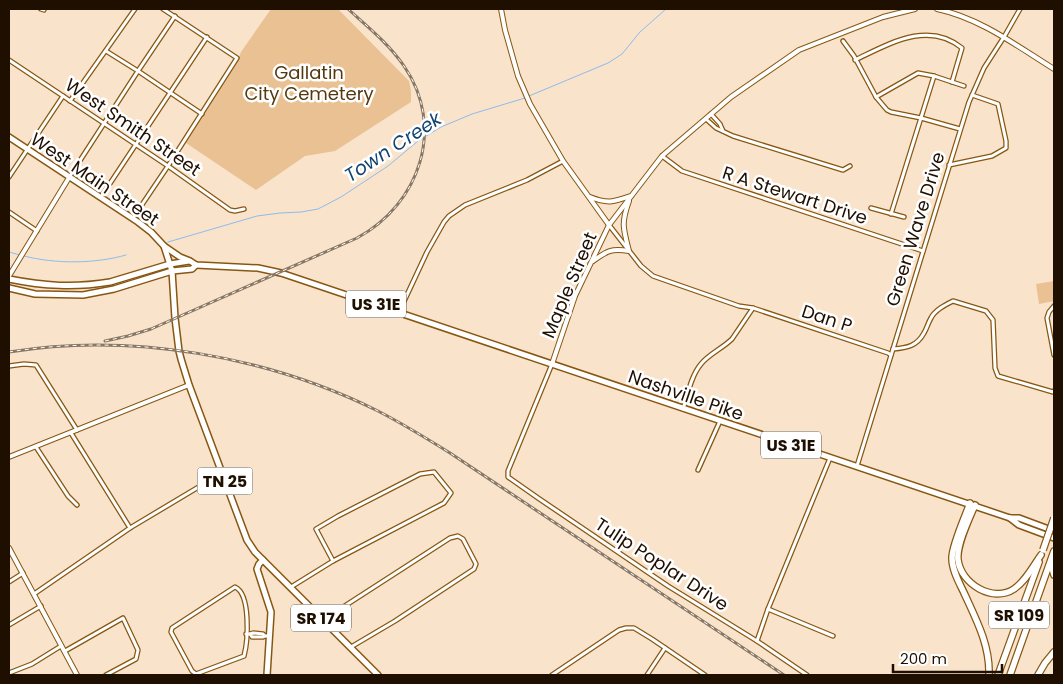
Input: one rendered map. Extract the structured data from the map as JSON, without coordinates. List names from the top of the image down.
{
  "streets": {
    "highway": ["SR 109"],
    "main road": [
      "West Main Street",
      "US 31E",
      "Nashville Pike",
      "TN 25",
      "SR 174"
    ],
    "street": [
      "West Smith Street",
      "R A Stewart Drive",
      "Green Wave Drive",
      "Maple Street",
      "Dan P",
      "Tulip Poplar Drive"
    ]
  },
  "crossings": [
    ["West Main Street", "TN 25"],
    ["R A Stewart Drive", "Green Wave Drive"],
    ["Green Wave Drive", "Dan P"],
    ["Green Wave Drive", "Nashville Pike"],
    ["Maple Street", "US 31E"],
    ["Maple Street", "Dan P"],
    ["Maple Street", "Nashville Pike"],
    ["Maple Street", "Tulip Poplar Drive"],
    ["US 31E", "Nashville Pike"],
    ["US 31E", "TN 25"],
    ["TN 25", "SR 174"]
  ],
  "water": ["Town Creek"],
  "parks": ["Gallatin City Cemetery"],
  "scale_bar": "200 m"
}
